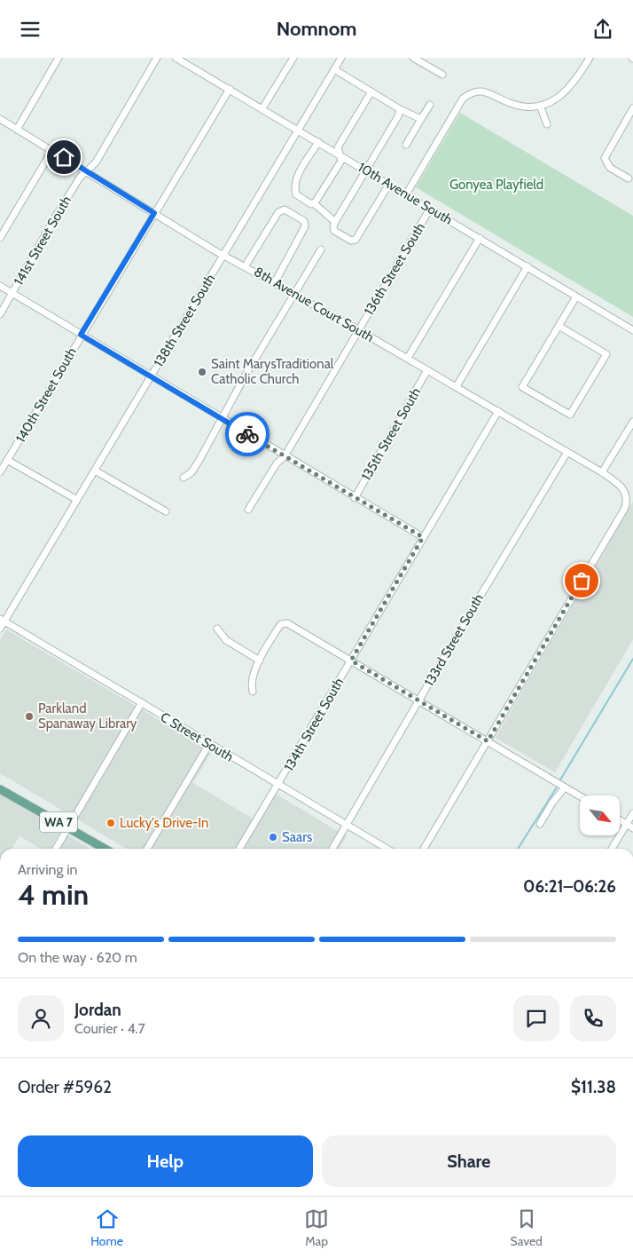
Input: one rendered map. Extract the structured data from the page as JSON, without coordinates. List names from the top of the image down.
{
  "streets": {
    "main road": ["WA 7"],
    "street": [
      "10th Avenue South",
      "141st Street South",
      "136th Street South",
      "8th Avenue Court South",
      "138th Street South",
      "140th Street South",
      "135th Street South",
      "133rd Street South",
      "134th Street South",
      "C Street South"
    ]
  },
  "crossings": [
    ["10th Avenue South", "136th Street South"],
    ["10th Avenue South", "138th Street South"],
    ["10th Avenue South", "140th Street South"],
    ["141st Street South", "8th Avenue Court South"],
    ["136th Street South", "8th Avenue Court South"],
    ["8th Avenue Court South", "138th Street South"],
    ["8th Avenue Court South", "140th Street South"],
    ["8th Avenue Court South", "135th Street South"],
    ["8th Avenue Court South", "133rd Street South"],
    ["8th Avenue Court South", "134th Street South"],
    ["138th Street South", "C Street South"],
    ["133rd Street South", "C Street South"],
    ["134th Street South", "C Street South"]
  ],
  "parks": ["Gonyea Playfield"],
  "places": [
    "Saint MarysTraditional Catholic Church",
    "Parkland Spanaway Library",
    "Lucky's Drive-In",
    "Saars"
  ],
  "north": "bottom right",
  "page": {
    "header": "Nomnom",
    "heading": ["4 min", "Arriving in", "06:21–06:26"],
    "panel": [
      "Jordan",
      "Courier · 4.7",
      "Order #5962",
      "$11.38"
    ],
    "bar": "On the way · 620 m",
    "buttons": ["Help", "Share"],
    "tabs": ["Home", "Map", "Saved"]
  }
}
